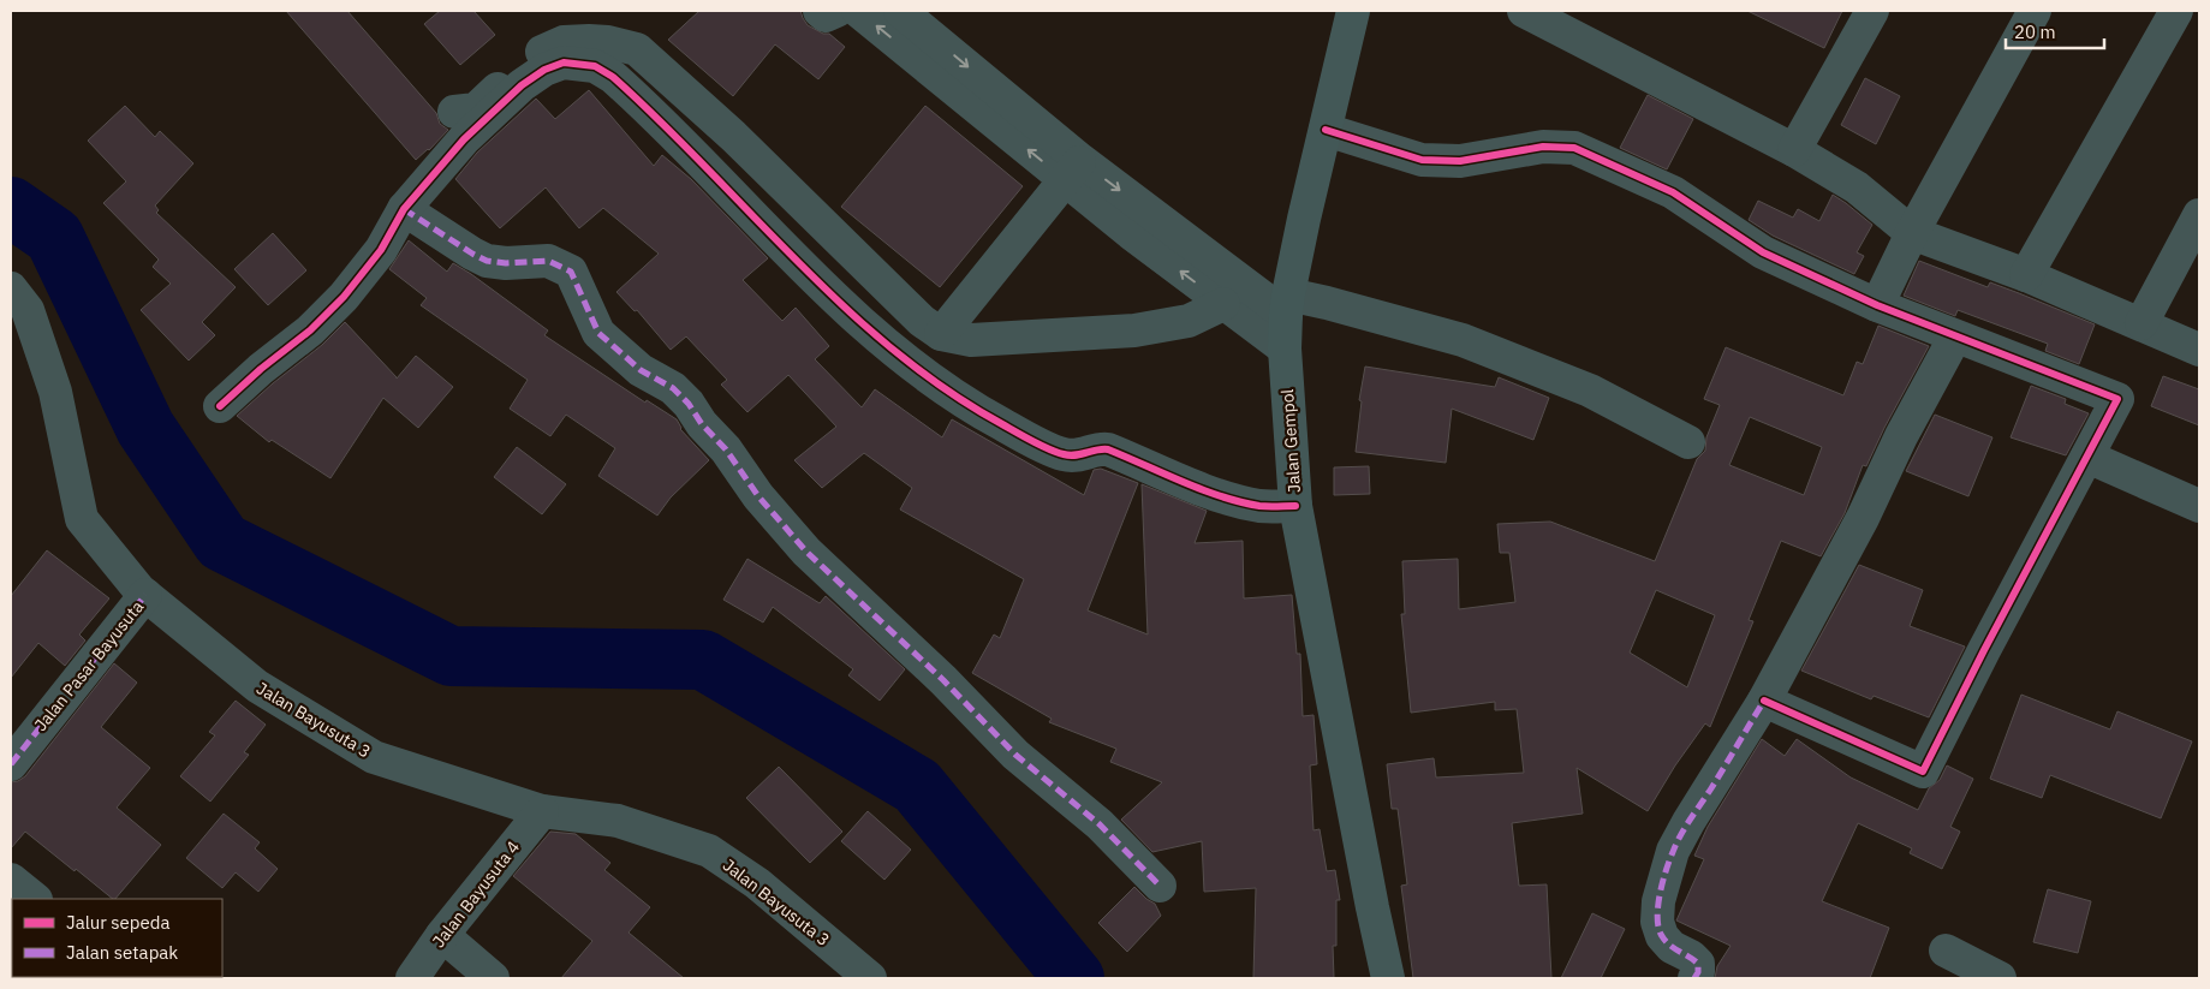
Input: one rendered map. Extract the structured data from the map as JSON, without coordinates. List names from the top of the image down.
{
  "streets": {
    "main road": ["Jalan Gempol"],
    "street": ["Jalan Pasar Bayusuta", "Jalan Bayusuta 3", "Jalan Bayusuta 4"]
  },
  "crossings": [
    ["Jalan Pasar Bayusuta", "Jalan Bayusuta 3"],
    ["Jalan Bayusuta 3", "Jalan Bayusuta 4"]
  ],
  "legend": ["Jalur sepeda", "Jalan setapak"],
  "scale_bar": "20 m"
}
